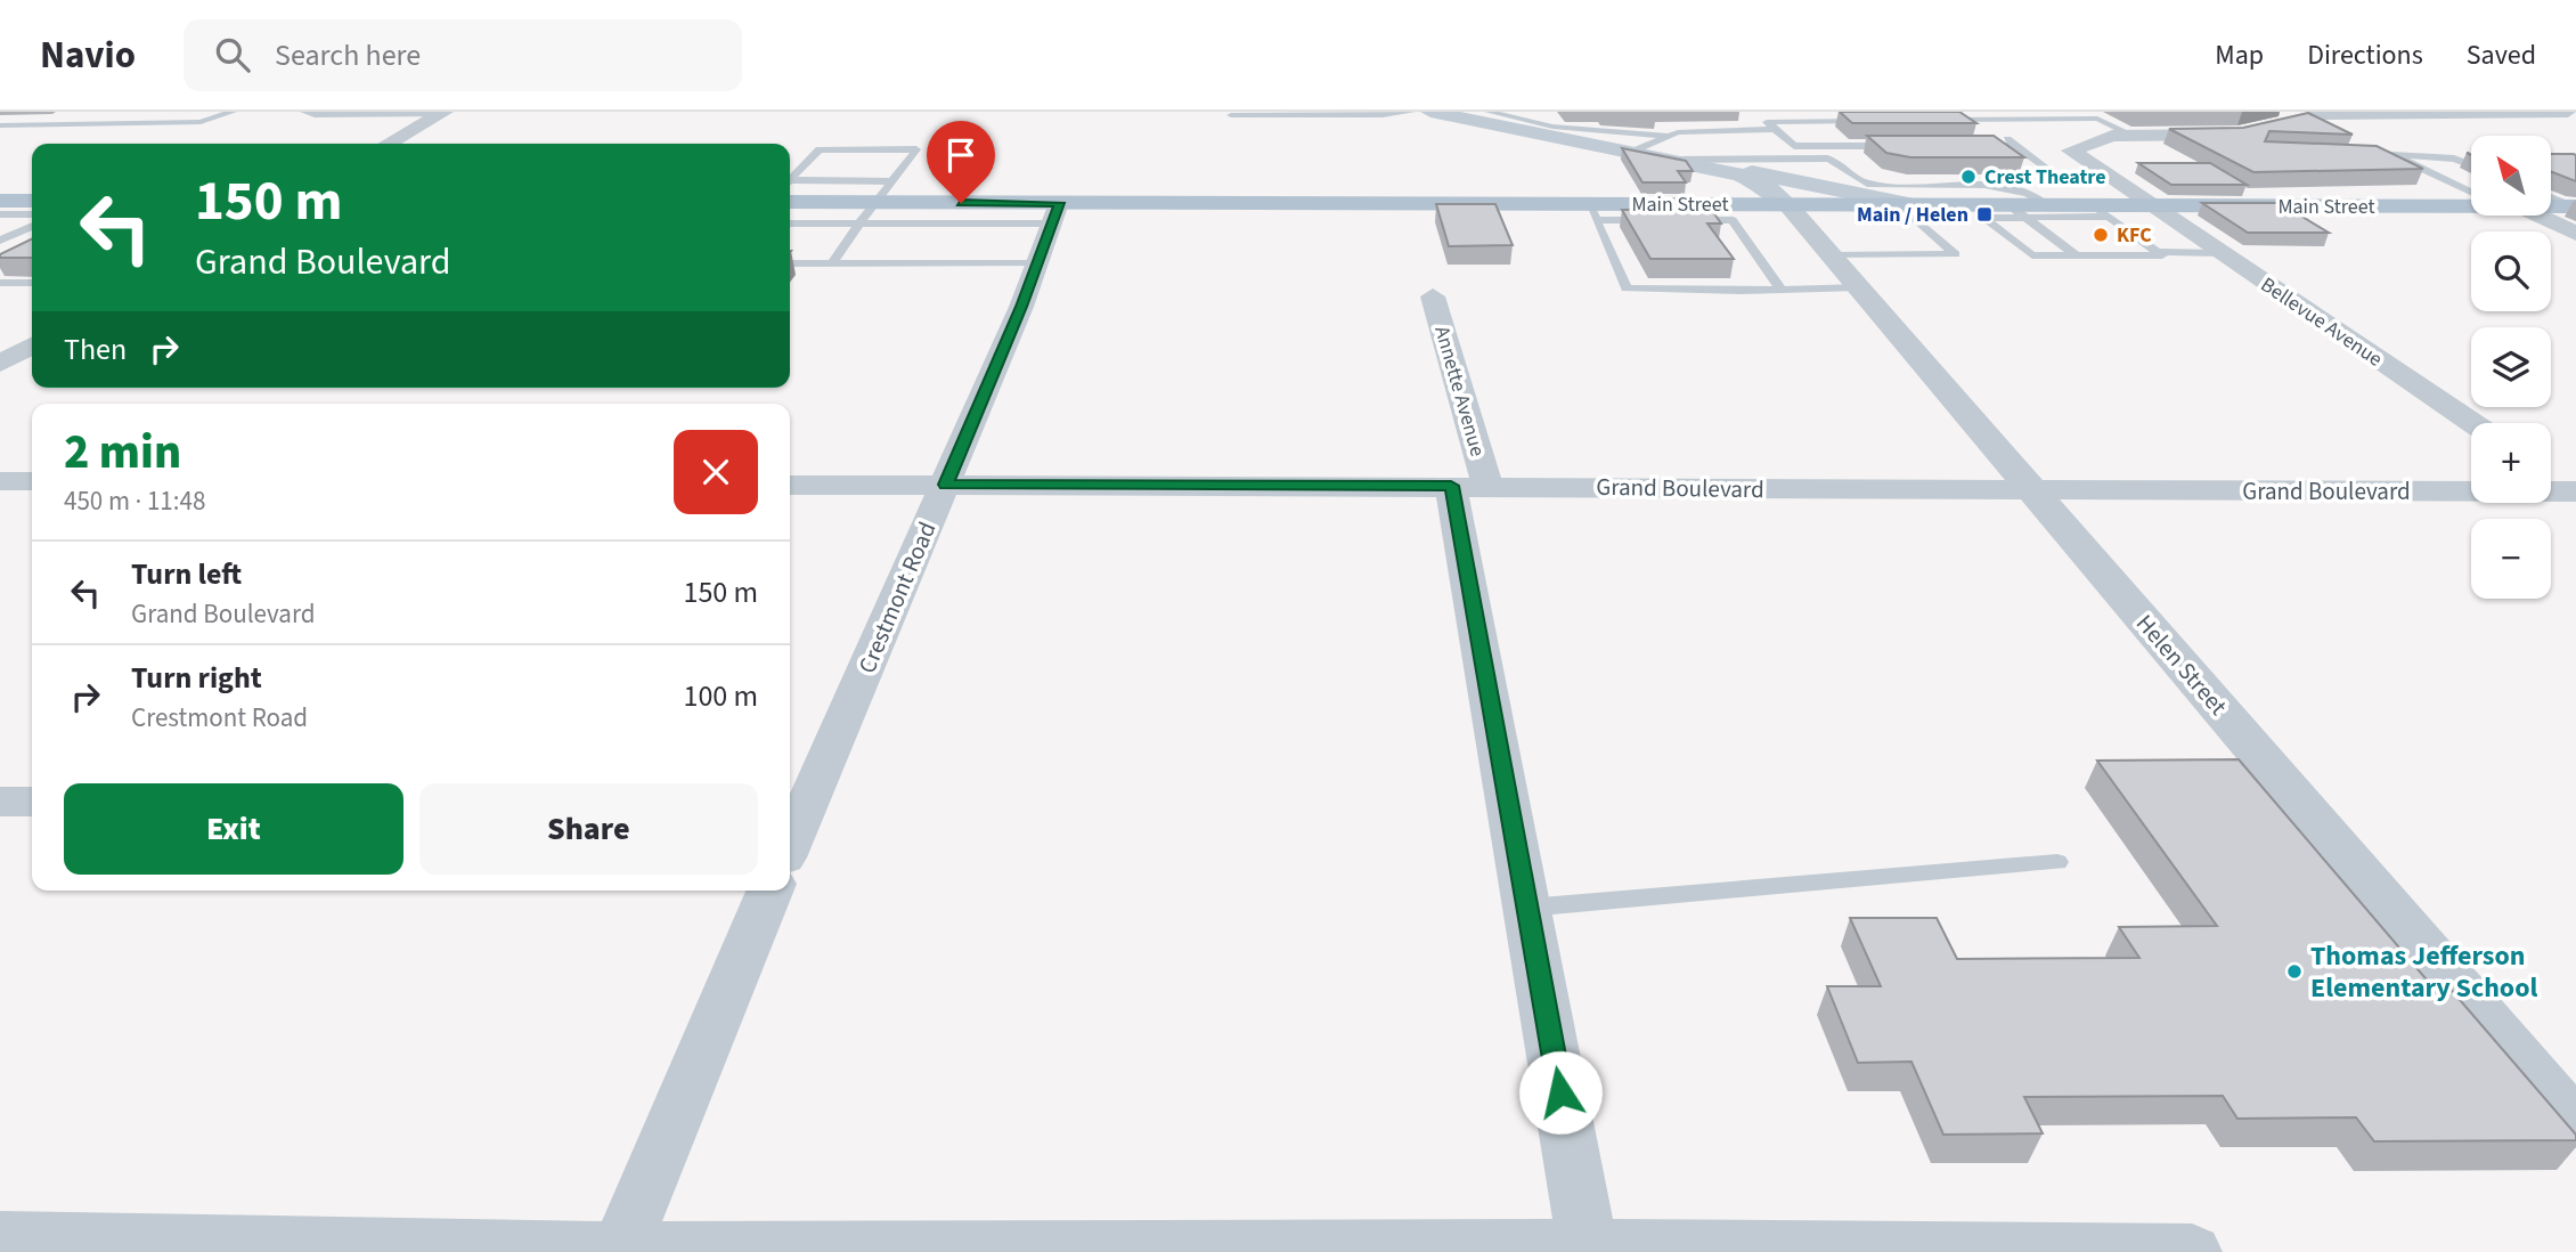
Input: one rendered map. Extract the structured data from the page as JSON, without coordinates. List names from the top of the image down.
{
  "streets": {
    "main road": ["Main Street"],
    "street": [
      "Bellevue Avenue",
      "Annette Avenue",
      "Grand Boulevard",
      "Crestmont Road",
      "Helen Street"
    ]
  },
  "crossings": [
    ["Main Street", "Bellevue Avenue"],
    ["Main Street", "Crestmont Road"],
    ["Main Street", "Helen Street"],
    ["Annette Avenue", "Grand Boulevard"],
    ["Grand Boulevard", "Crestmont Road"],
    ["Grand Boulevard", "Helen Street"]
  ],
  "places": {
    "other": ["Crest Theatre", "KFC", "Thomas Jefferson Elementary School"],
    "transit": ["Main / Helen"]
  },
  "north": "top left",
  "page": {
    "header": "Navio",
    "search": "Search here",
    "nav": ["Map", "Directions", "Saved"],
    "map_buttons": ["+", "−"],
    "turn": ["150 m", "Grand Boulevard"],
    "then": "Then",
    "heading": ["2 min", "450 m · 11:48"],
    "list": [
      {
        "name": "Turn left",
        "note": "Grand Boulevard",
        "value": "150 m"
      },
      {
        "name": "Turn right",
        "note": "Crestmont Road",
        "value": "100 m"
      }
    ],
    "buttons": ["Exit", "Share"]
  }
}
